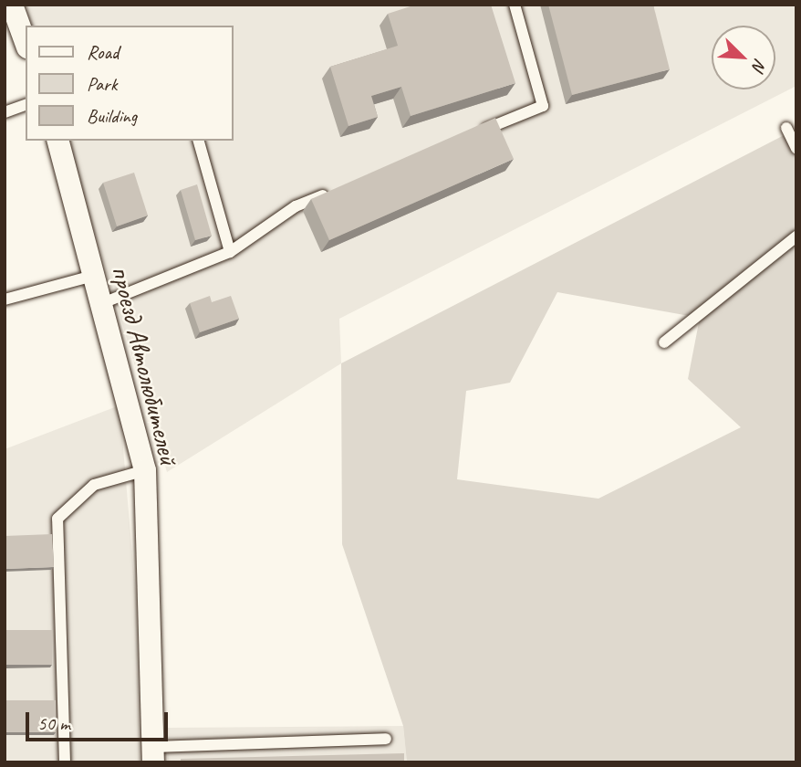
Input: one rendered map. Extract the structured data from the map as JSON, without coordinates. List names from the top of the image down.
{
  "streets": {
    "street": ["проезд Автолюбителей"]
  },
  "legend": ["Road", "Park", "Building"],
  "scale_bar": "50 m",
  "north": "bottom right"
}
